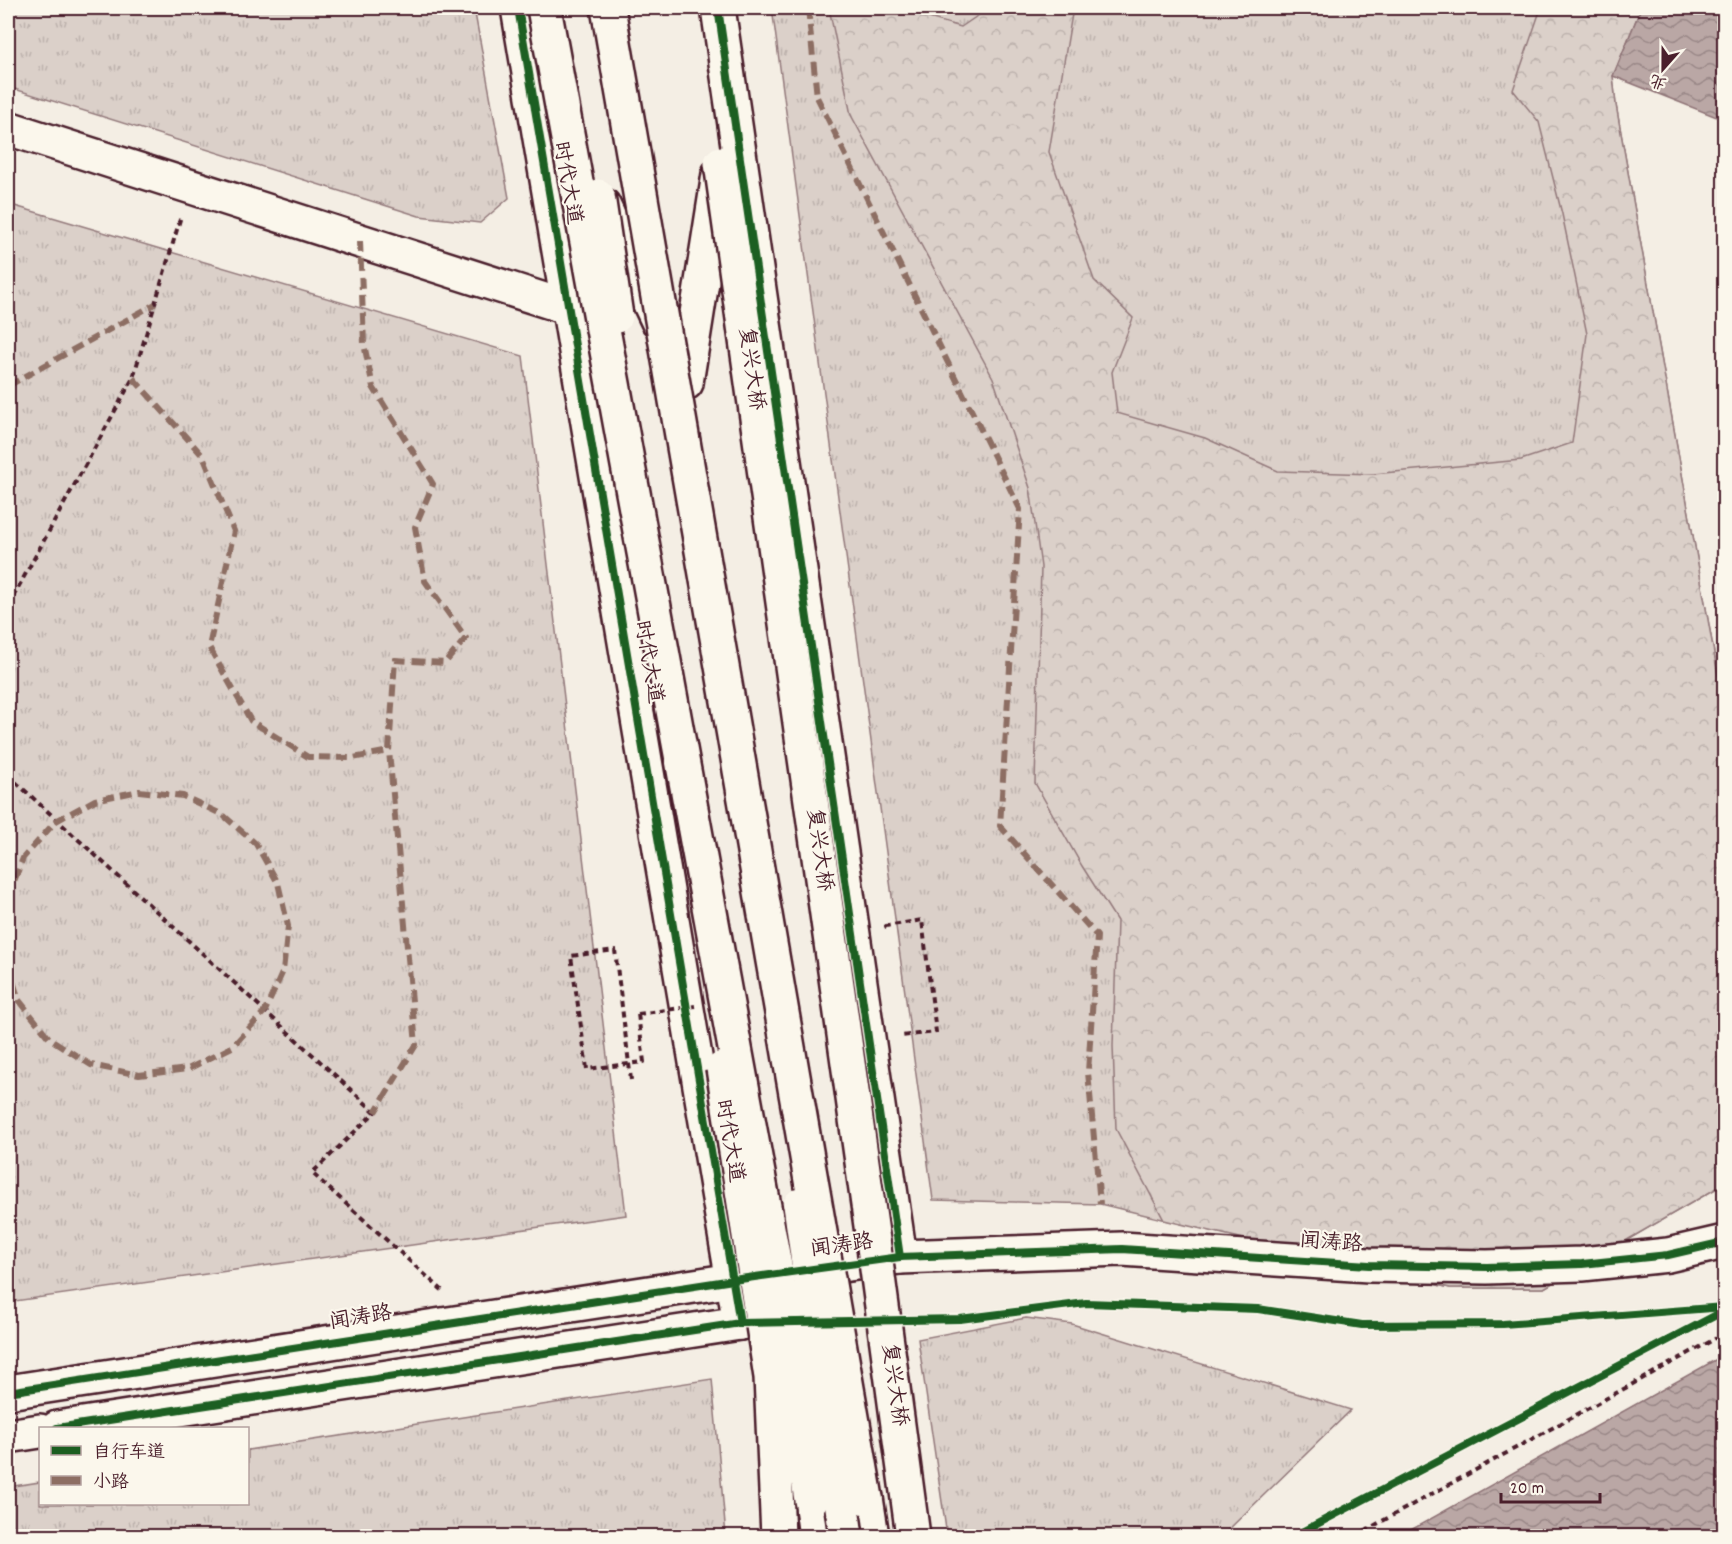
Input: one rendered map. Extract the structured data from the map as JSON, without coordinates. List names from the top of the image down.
{
  "streets": {
    "main road": ["时代大道", "复兴大桥", "闻涛路"]
  },
  "crossings": [
    ["时代大道", "闻涛路"]
  ],
  "legend": ["自行车道", "小路"],
  "scale_bar": "20 m",
  "north": "bottom"
}
